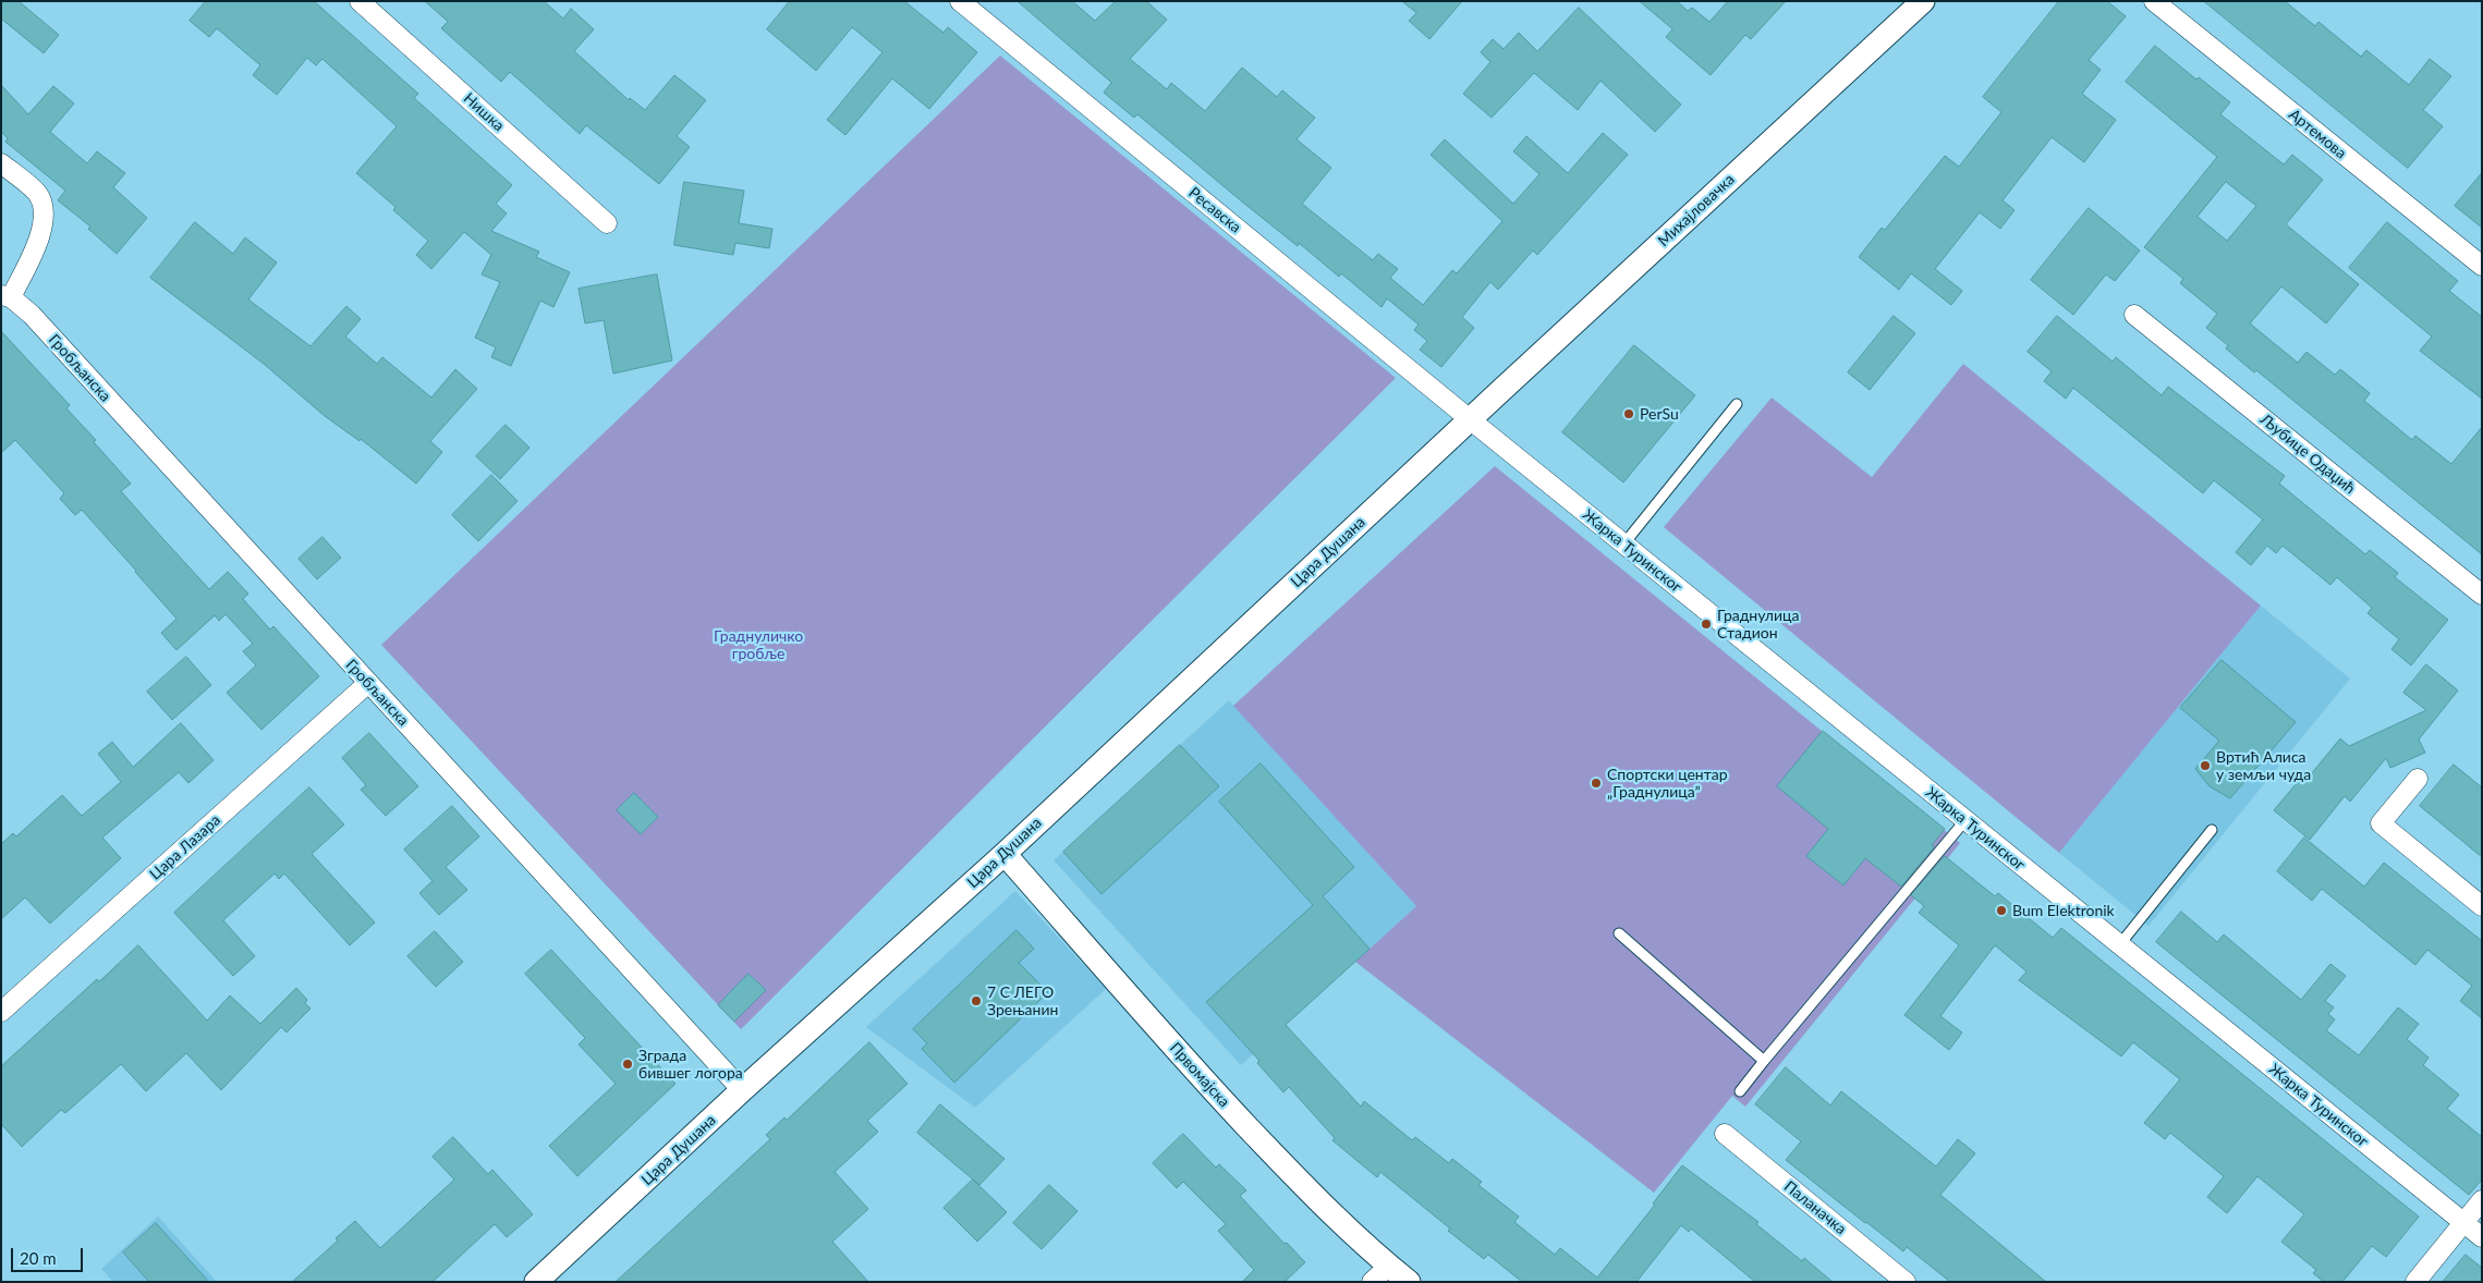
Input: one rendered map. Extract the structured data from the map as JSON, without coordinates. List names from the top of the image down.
{
  "streets": {
    "street": [
      "Нишка",
      "Артемова",
      "Ресавска",
      "Михајловачка",
      "Гробљанска",
      "Љубице Одаџић",
      "Жарка Туринског",
      "Цара Душана",
      "Цара Лазара",
      "Првомајска",
      "Паланачка"
    ]
  },
  "crossings": [
    ["Ресавска", "Михајловачка"],
    ["Ресавска", "Жарка Туринског"],
    ["Ресавска", "Цара Душана"],
    ["Михајловачка", "Жарка Туринског"],
    ["Михајловачка", "Цара Душана"],
    ["Гробљанска", "Цара Душана"],
    ["Гробљанска", "Цара Лазара"],
    ["Жарка Туринског", "Цара Душана"],
    ["Цара Душана", "Првомајска"]
  ],
  "parks": ["Граднуличко гробље"],
  "places": [
    "PerSu",
    "Граднулица Стадион",
    "Вртић Алиса у земљи чуда",
    "Спортски центар „Граднулица”",
    "Bum Elektronik",
    "7 С ЛЕГО Зрењанин",
    "Зграда бившег логора"
  ],
  "scale_bar": "20 m"
}
